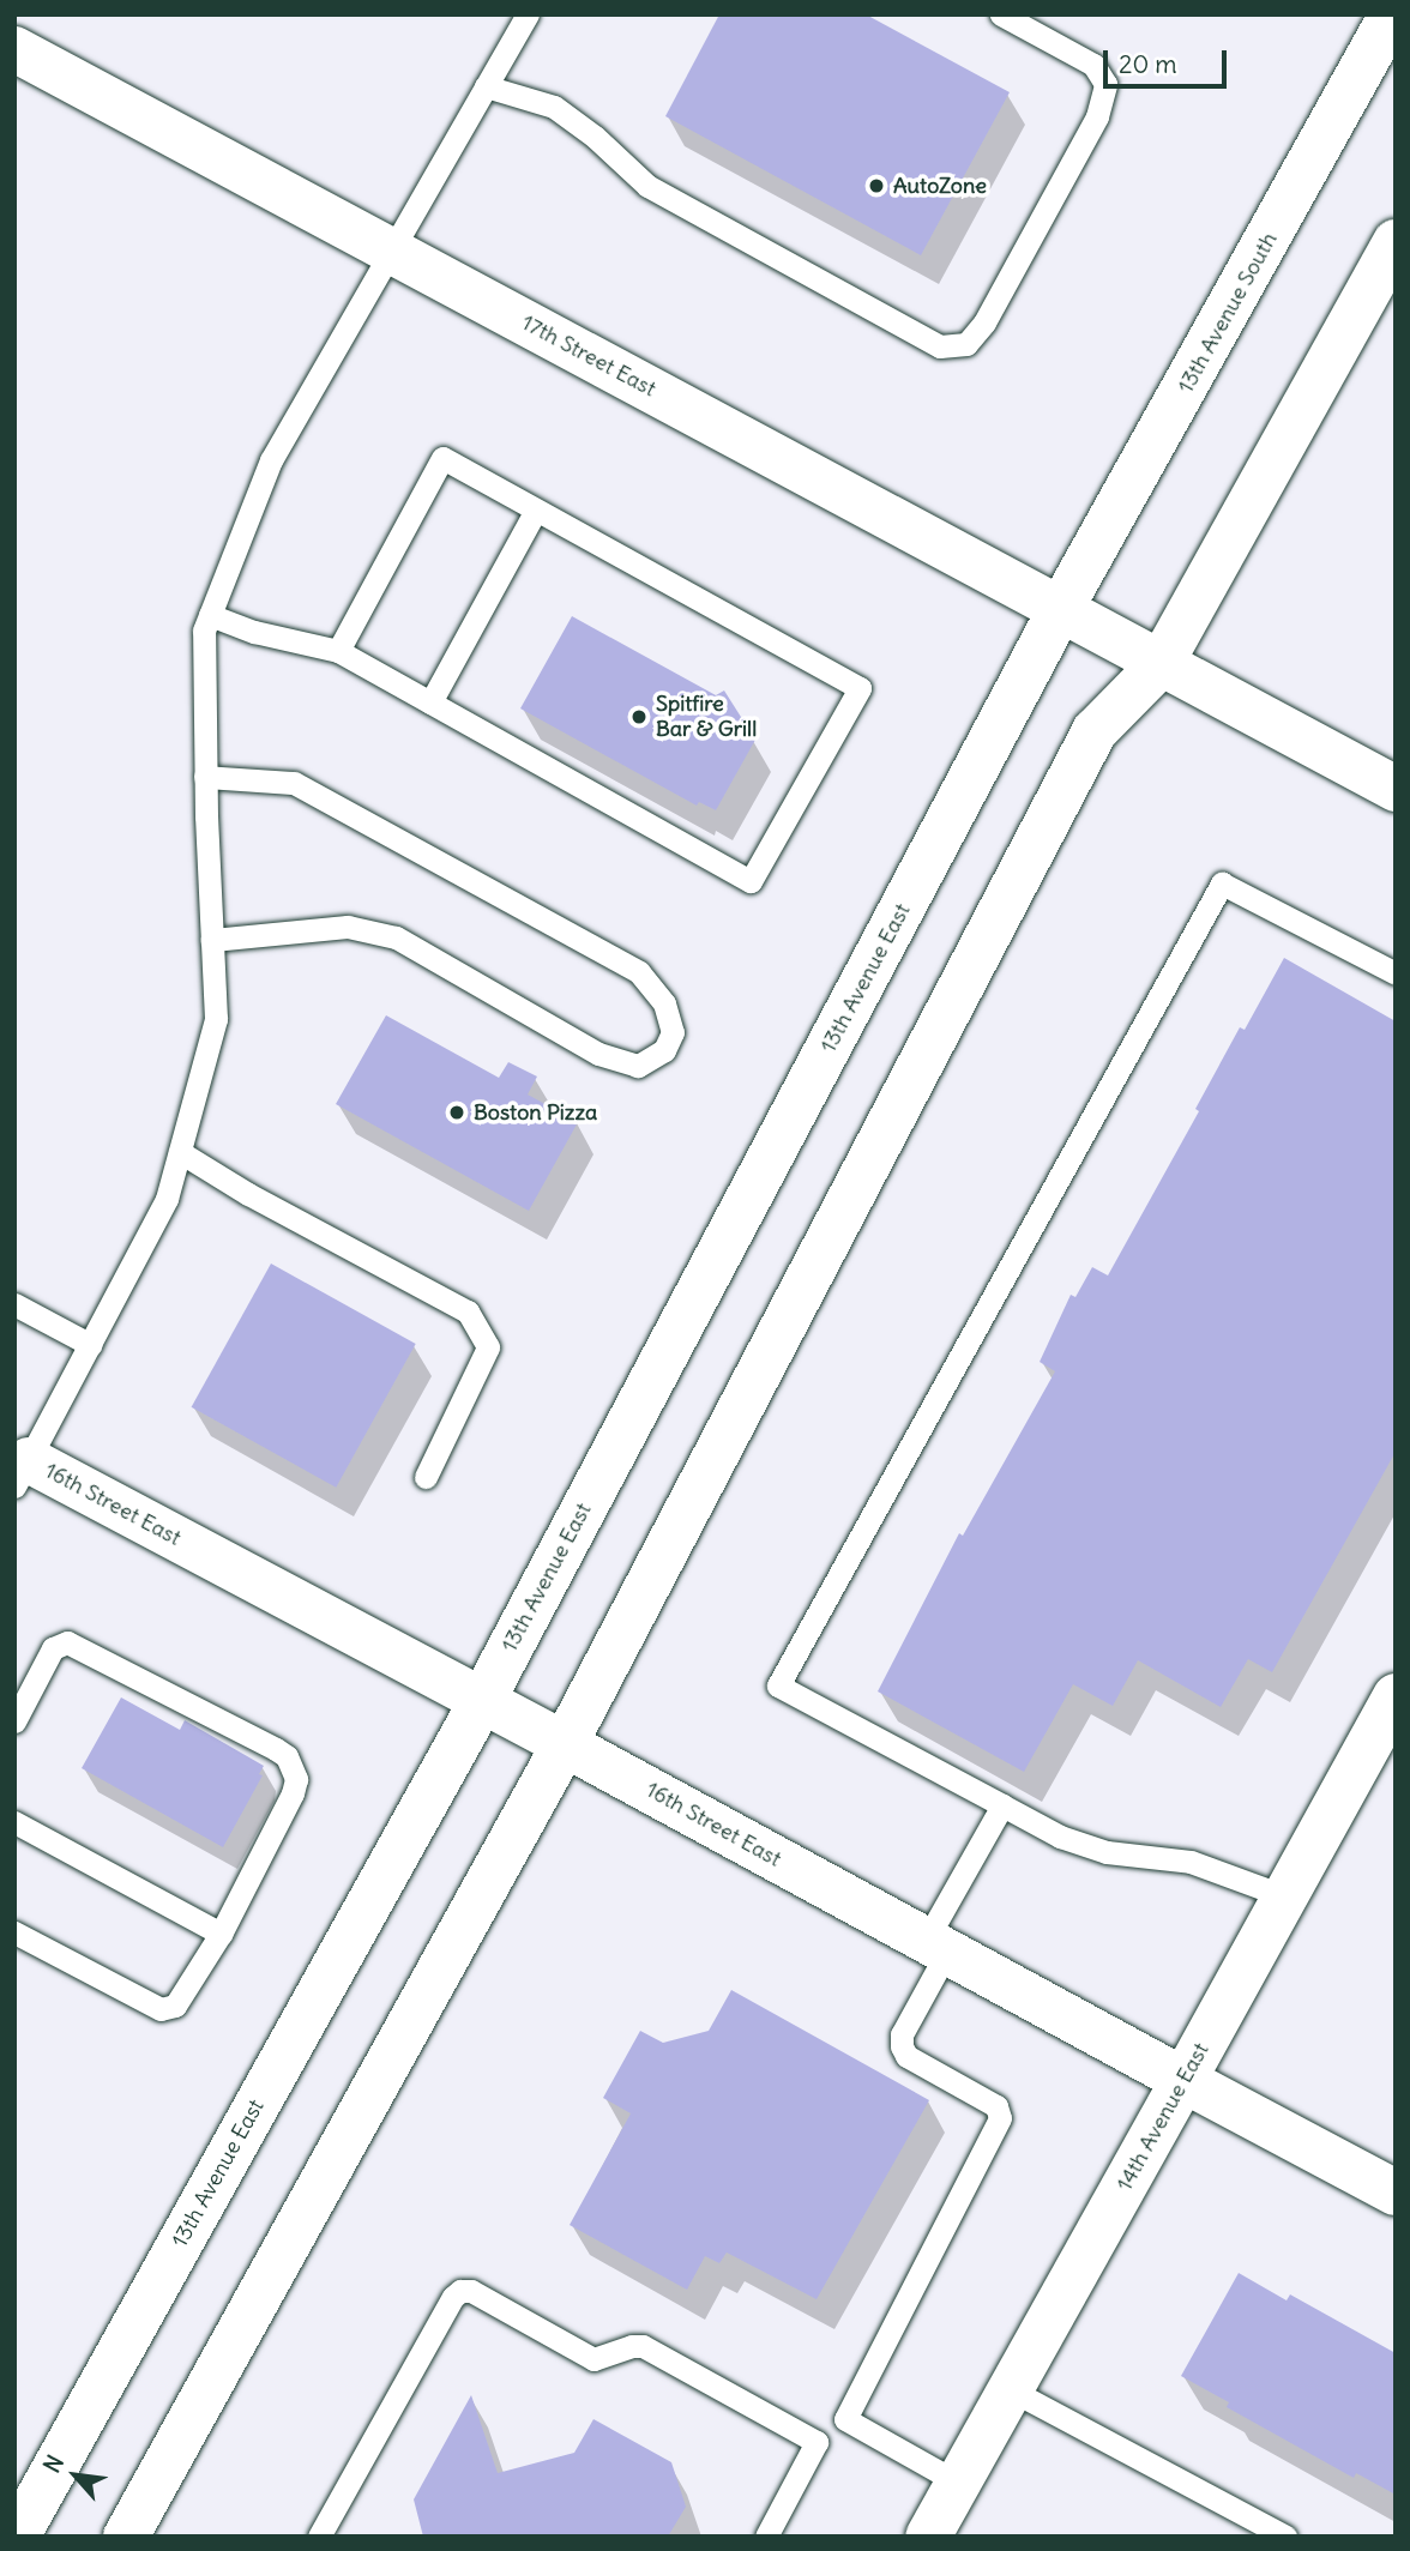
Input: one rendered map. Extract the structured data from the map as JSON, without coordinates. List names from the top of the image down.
{
  "streets": {
    "main road": [
      "13th Avenue South",
      "17th Street East",
      "13th Avenue East",
      "16th Street East",
      "14th Avenue East"
    ]
  },
  "crossings": [
    ["13th Avenue South", "17th Street East"],
    ["13th Avenue South", "13th Avenue East"],
    ["17th Street East", "13th Avenue East"],
    ["13th Avenue East", "16th Street East"],
    ["16th Street East", "14th Avenue East"]
  ],
  "places": ["AutoZone", "Spitfire Bar & Grill", "Boston Pizza"],
  "scale_bar": "20 m",
  "north": "top left"
}
